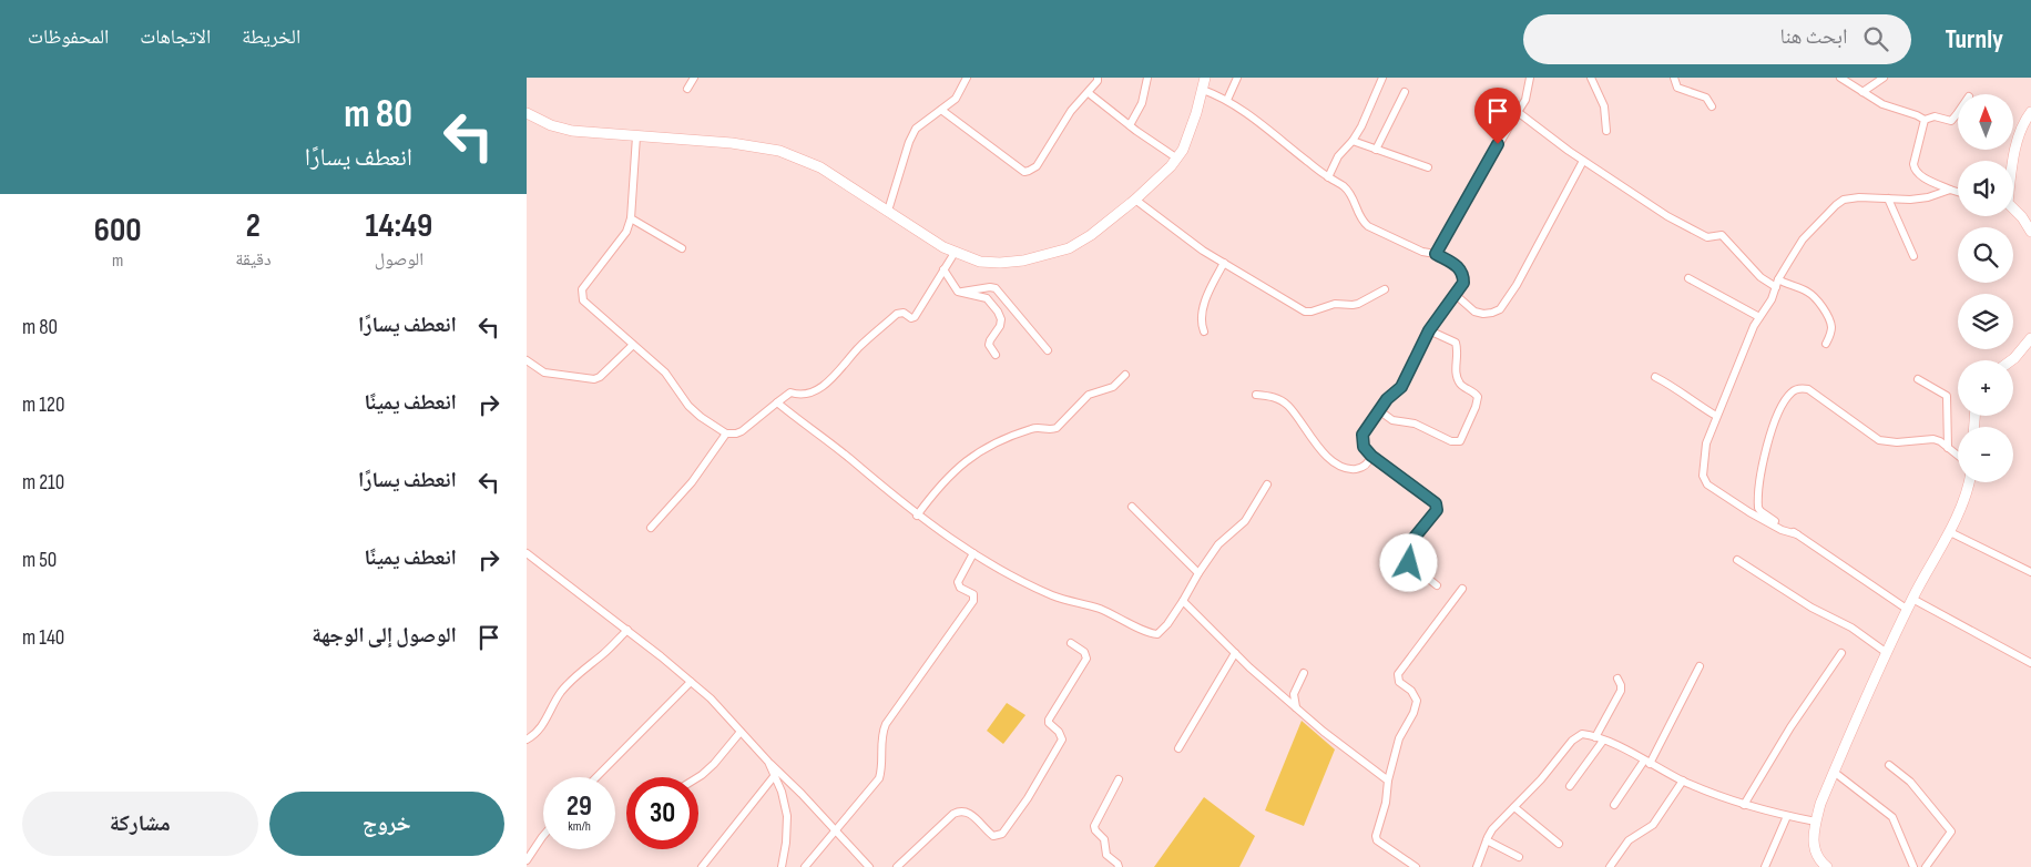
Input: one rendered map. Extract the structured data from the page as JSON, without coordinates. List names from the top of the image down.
{
  "north": "top",
  "page": {
    "header": "Turnly",
    "search": "ابحث هنا",
    "nav": ["الخريطة", "الاتجاهات", "المحفوظات"],
    "turn": ["80 m", "انعطف يسارًا"],
    "map_buttons": ["+", "−"],
    "eta": [
      "14:49",
      "الوصول",
      "2",
      "دقيقة",
      "600",
      "m"
    ],
    "list": [
      {
        "name": "انعطف يسارًا",
        "value": "80 m"
      },
      {
        "name": "انعطف يمينًا",
        "value": "120 m"
      },
      {
        "name": "انعطف يسارًا",
        "value": "210 m"
      },
      {
        "name": "انعطف يمينًا",
        "value": "50 m"
      },
      {
        "name": "الوصول إلى الوجهة",
        "value": "140 m"
      }
    ],
    "speed": "29 km/h",
    "limit": "30",
    "buttons": ["خروج", "مشاركة"]
  }
}
